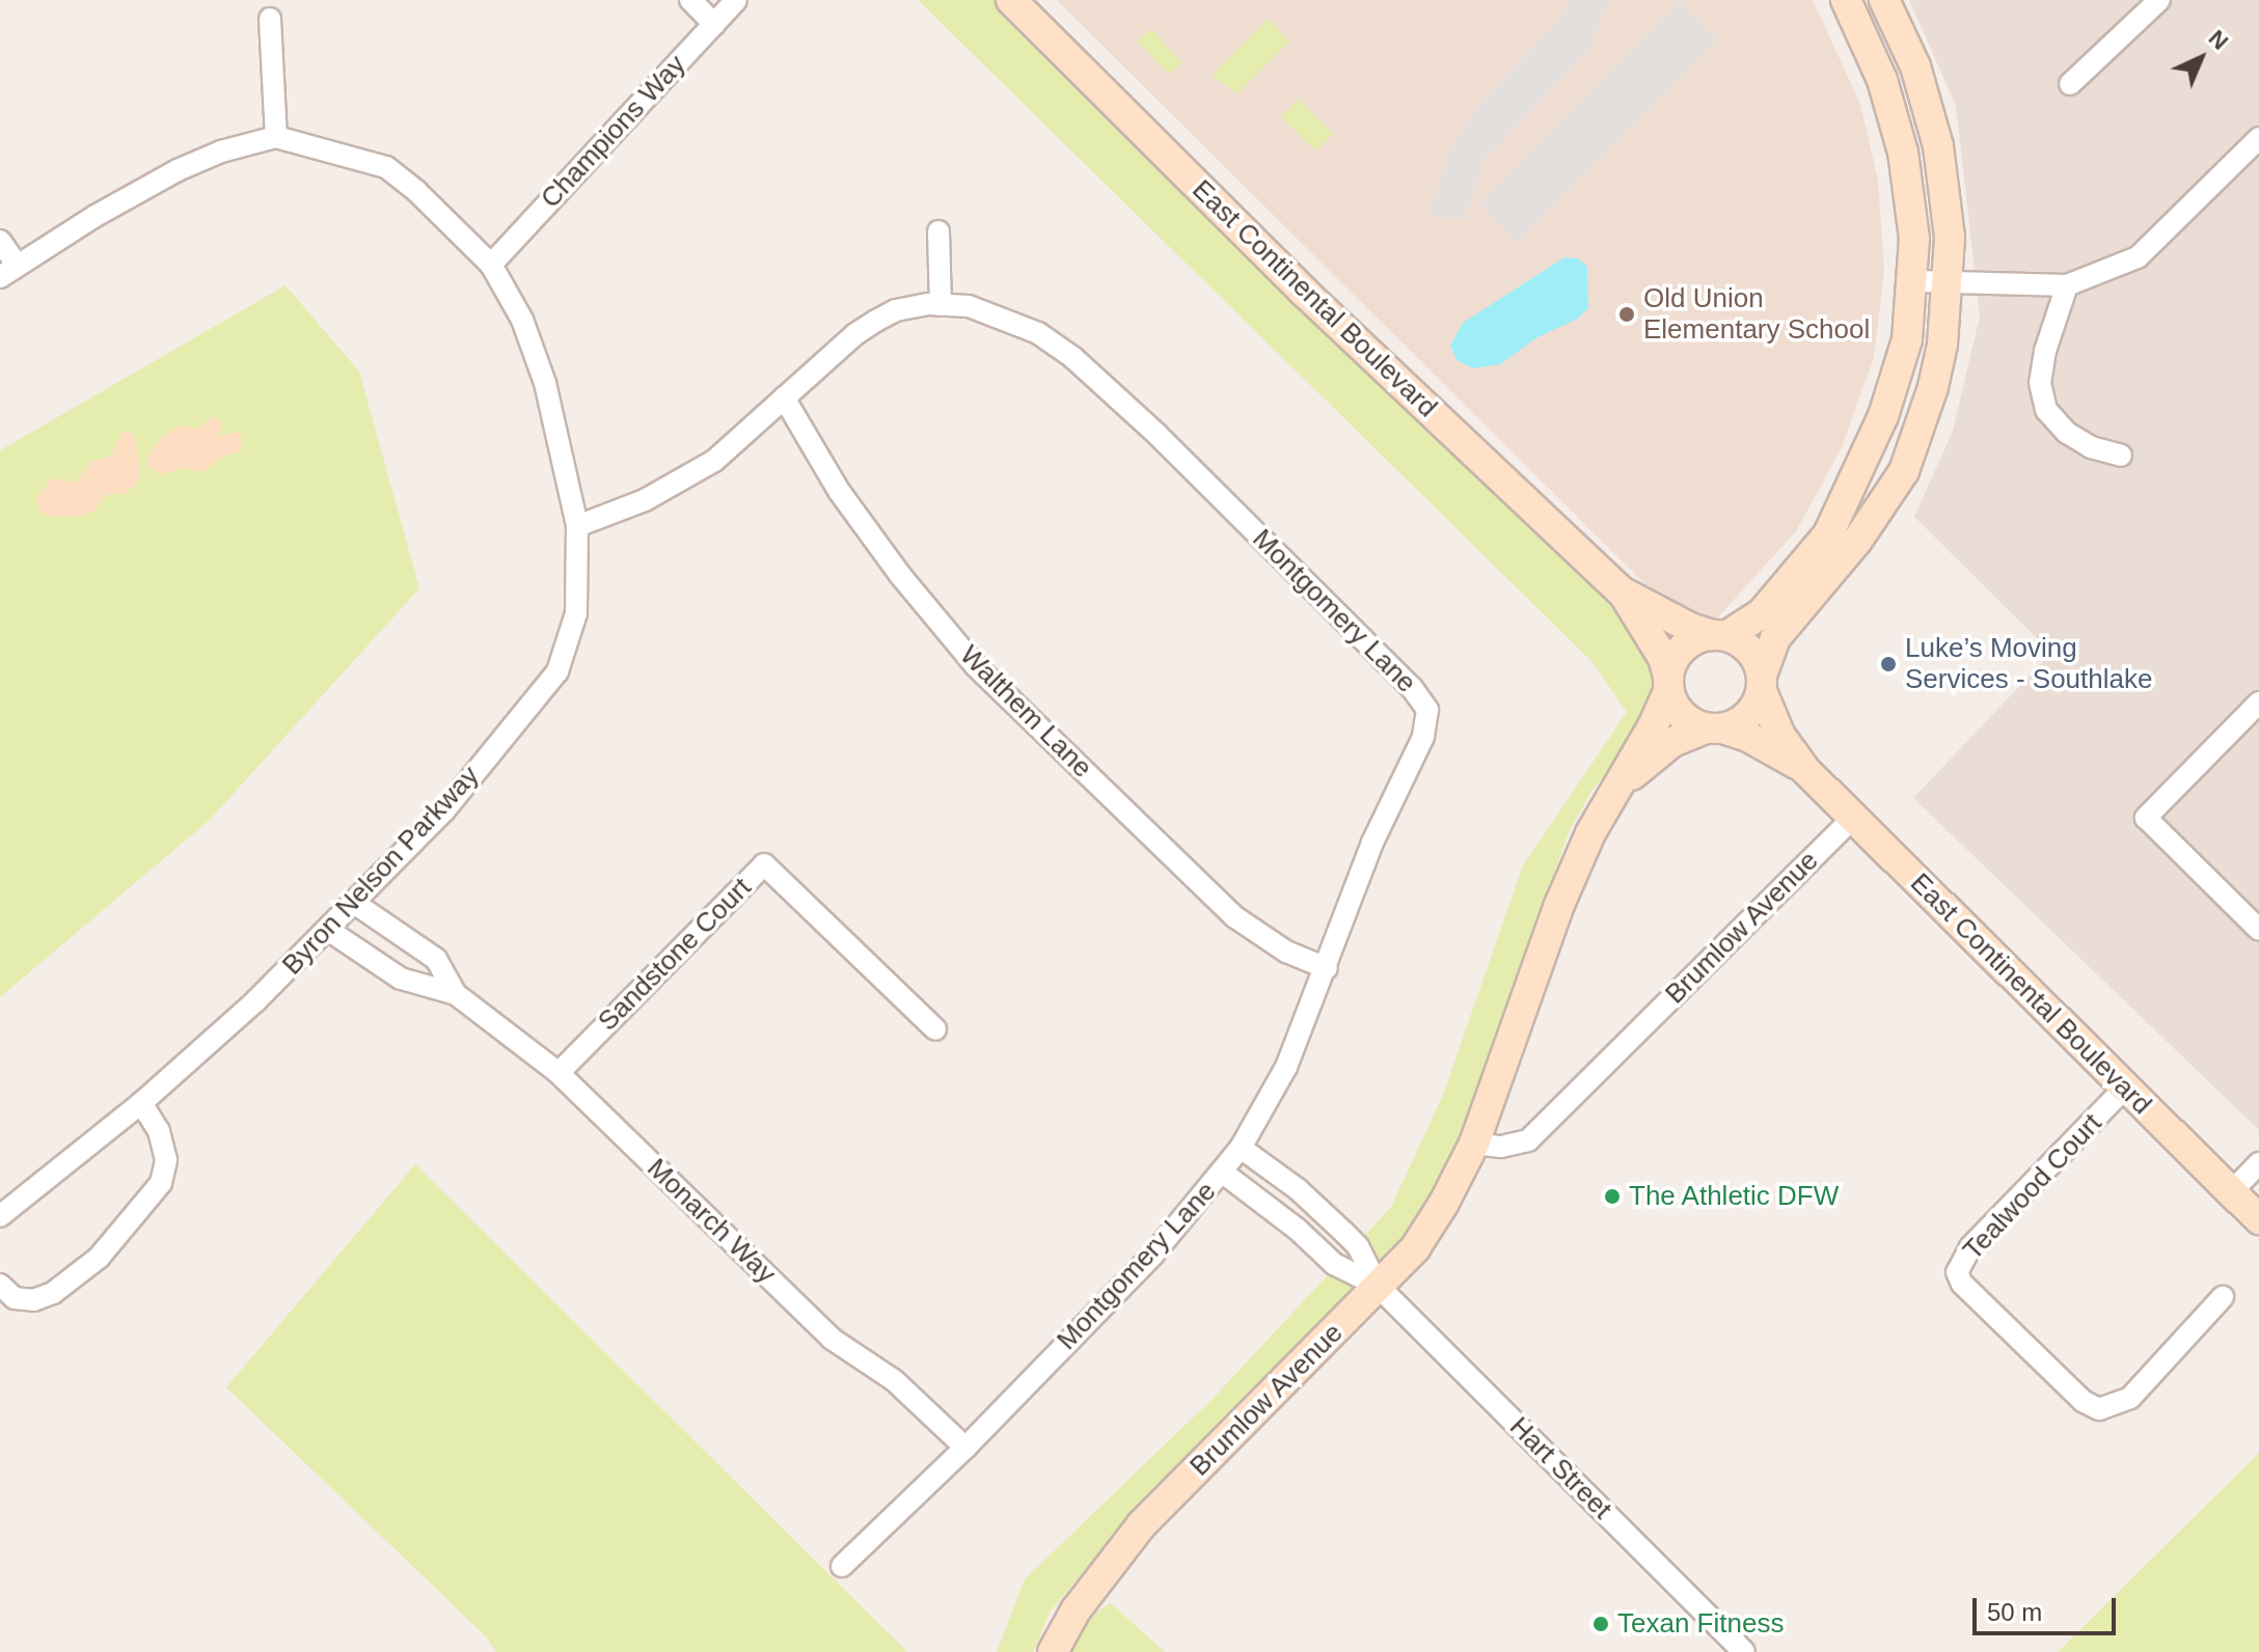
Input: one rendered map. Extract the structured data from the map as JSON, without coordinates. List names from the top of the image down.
{
  "streets": {
    "main road": ["East Continental Boulevard", "Brumlow Avenue"],
    "street": [
      "Champions Way",
      "Montgomery Lane",
      "Walthem Lane",
      "Byron Nelson Parkway",
      "Sandstone Court",
      "Tealwood Court",
      "Monarch Way",
      "Hart Street"
    ]
  },
  "crossings": [
    ["Champions Way", "Byron Nelson Parkway"],
    ["East Continental Boulevard", "Brumlow Avenue"],
    ["East Continental Boulevard", "Tealwood Court"],
    ["Montgomery Lane", "Walthem Lane"],
    ["Montgomery Lane", "Byron Nelson Parkway"],
    ["Montgomery Lane", "Monarch Way"],
    ["Byron Nelson Parkway", "Monarch Way"],
    ["Brumlow Avenue", "Hart Street"],
    ["Sandstone Court", "Monarch Way"]
  ],
  "places": [
    "Old Union Elementary School",
    "Luke’s Moving Services - Southlake",
    "The Athletic DFW",
    "Texan Fitness"
  ],
  "scale_bar": "50 m",
  "north": "top right"
}
